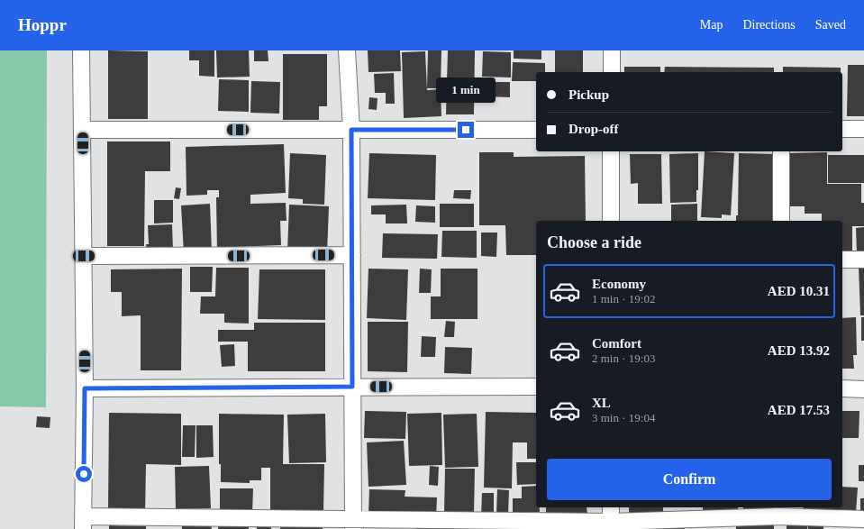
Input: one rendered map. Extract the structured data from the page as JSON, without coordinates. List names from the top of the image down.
{
  "page": {
    "header": "Hoppr",
    "nav": ["Map", "Directions", "Saved"],
    "banner": ["Pickup", "Drop-off"],
    "bubble": "1 min",
    "heading": "Choose a ride",
    "list": [
      {
        "name": "Economy",
        "note": "1 min · 19:02",
        "value": "AED 10.31"
      },
      {
        "name": "Comfort",
        "note": "2 min · 19:03",
        "value": "AED 13.92"
      },
      {
        "name": "XL",
        "note": "3 min · 19:04",
        "value": "AED 17.53"
      }
    ],
    "buttons": "Confirm"
  }
}
